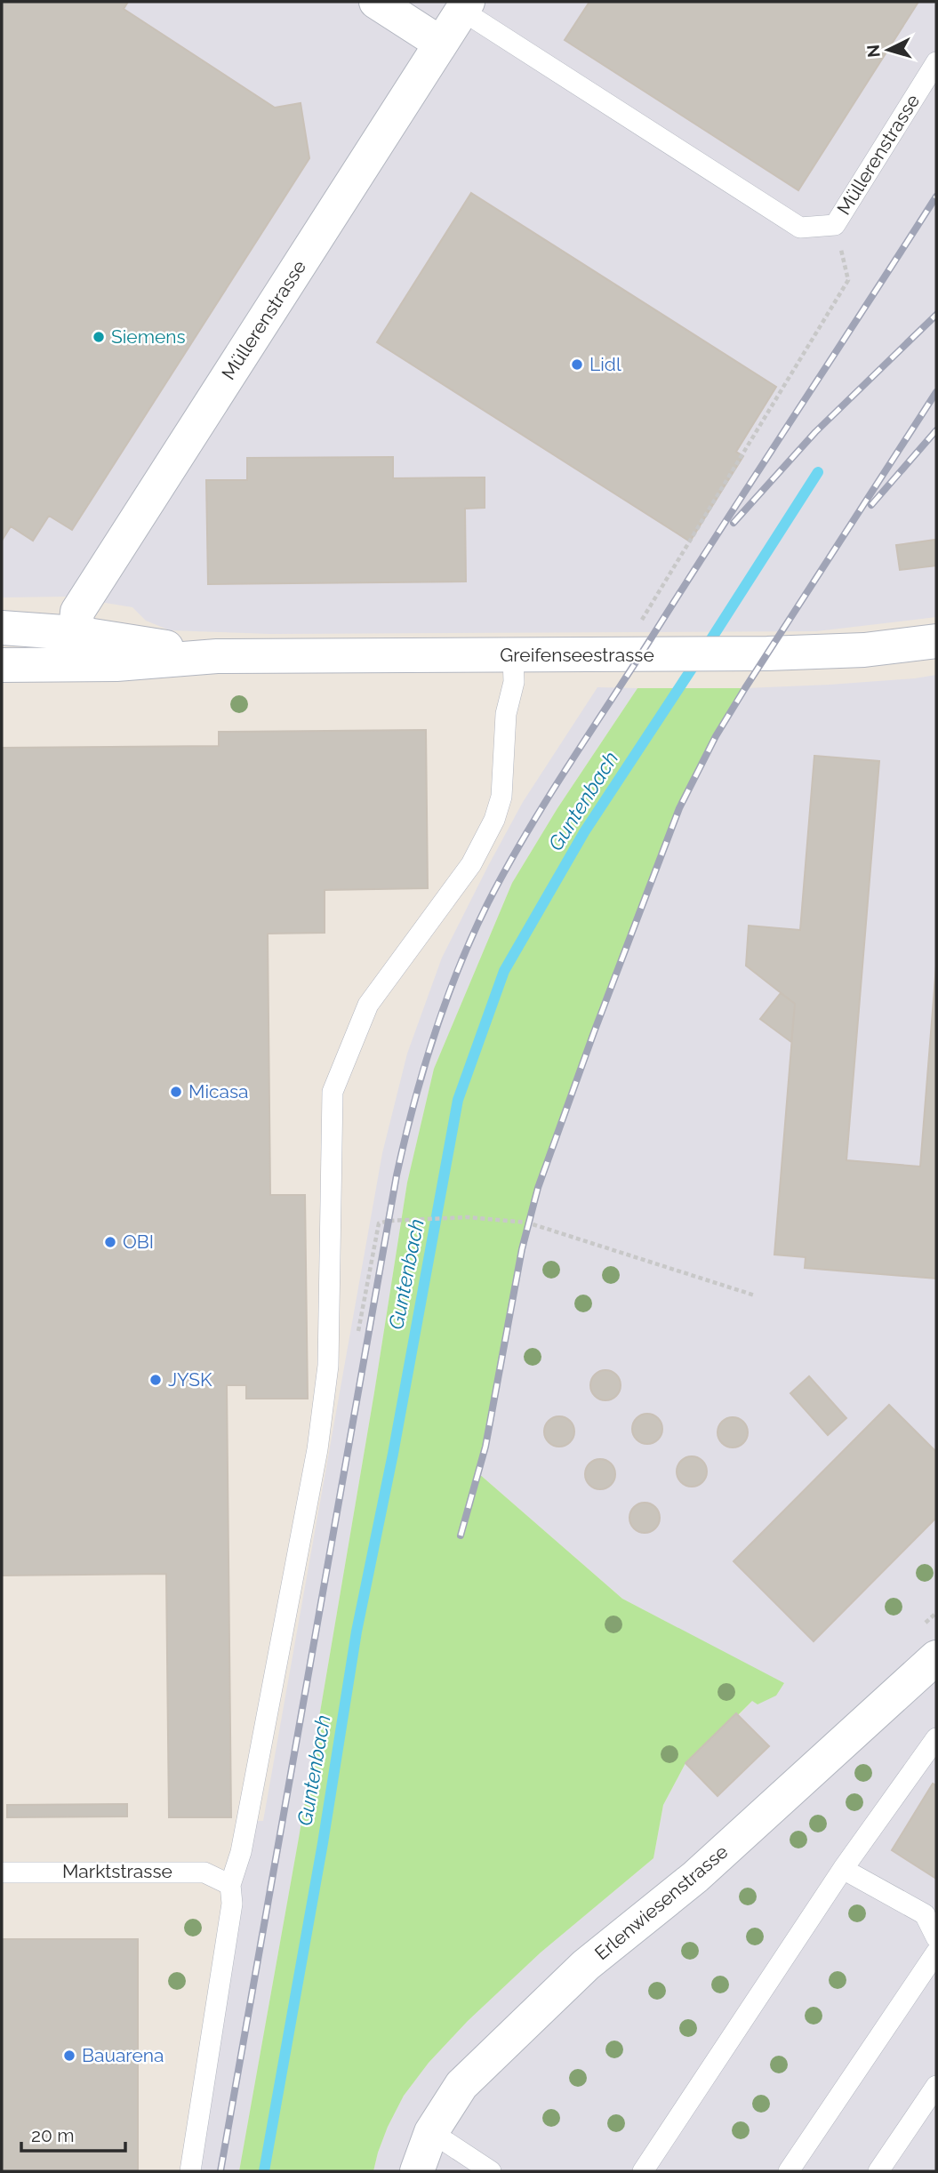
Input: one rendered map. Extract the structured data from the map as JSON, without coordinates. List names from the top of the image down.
{
  "streets": {
    "street": ["Müllerenstrasse", "Greifenseestrasse", "Erlenwiesenstrasse"],
    "lane": ["Marktstrasse"]
  },
  "crossings": [
    ["Müllerenstrasse", "Greifenseestrasse"]
  ],
  "water": ["Guntenbach"],
  "places": [
    "Siemens",
    "Lidl",
    "Micasa",
    "OBI",
    "JYSK",
    "Bauarena"
  ],
  "scale_bar": "20 m",
  "north": "left"
}
